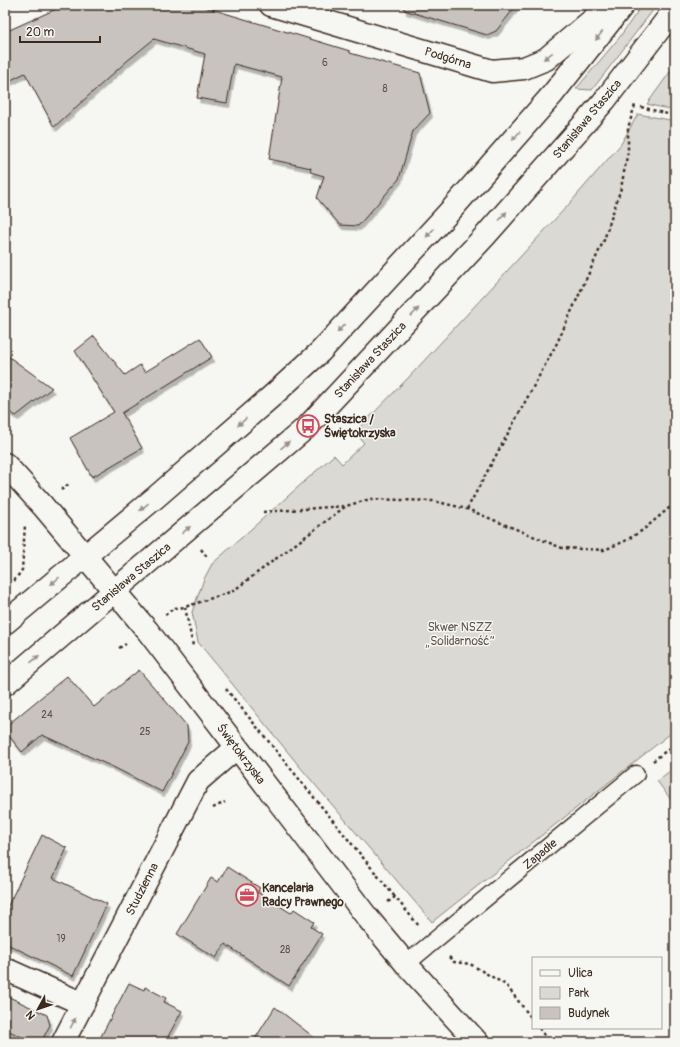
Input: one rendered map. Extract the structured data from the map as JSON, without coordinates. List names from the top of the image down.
{
  "streets": {
    "main road": [
      "Podgórna",
      "Stanisława Staszica",
      "Świętokrzyska",
      "Studzienna"
    ],
    "lane": ["Zapadłe"]
  },
  "crossings": [
    ["Stanisława Staszica", "Świętokrzyska"],
    ["Świętokrzyska", "Zapadłe"],
    ["Świętokrzyska", "Studzienna"]
  ],
  "one_way": ["Podgórna"],
  "parks": ["Skwer NSZZ „Solidarność”"],
  "places": {
    "bus stop": ["Staszica / Świętokrzyska"],
    "office": ["Kancelaria Radcy Prawnego"]
  },
  "house_numbers": [
    "6",
    "8",
    "24",
    "25",
    "19",
    "28"
  ],
  "legend": ["Ulica", "Park", "Budynek"],
  "scale_bar": "20 m",
  "north": "bottom left"
}
